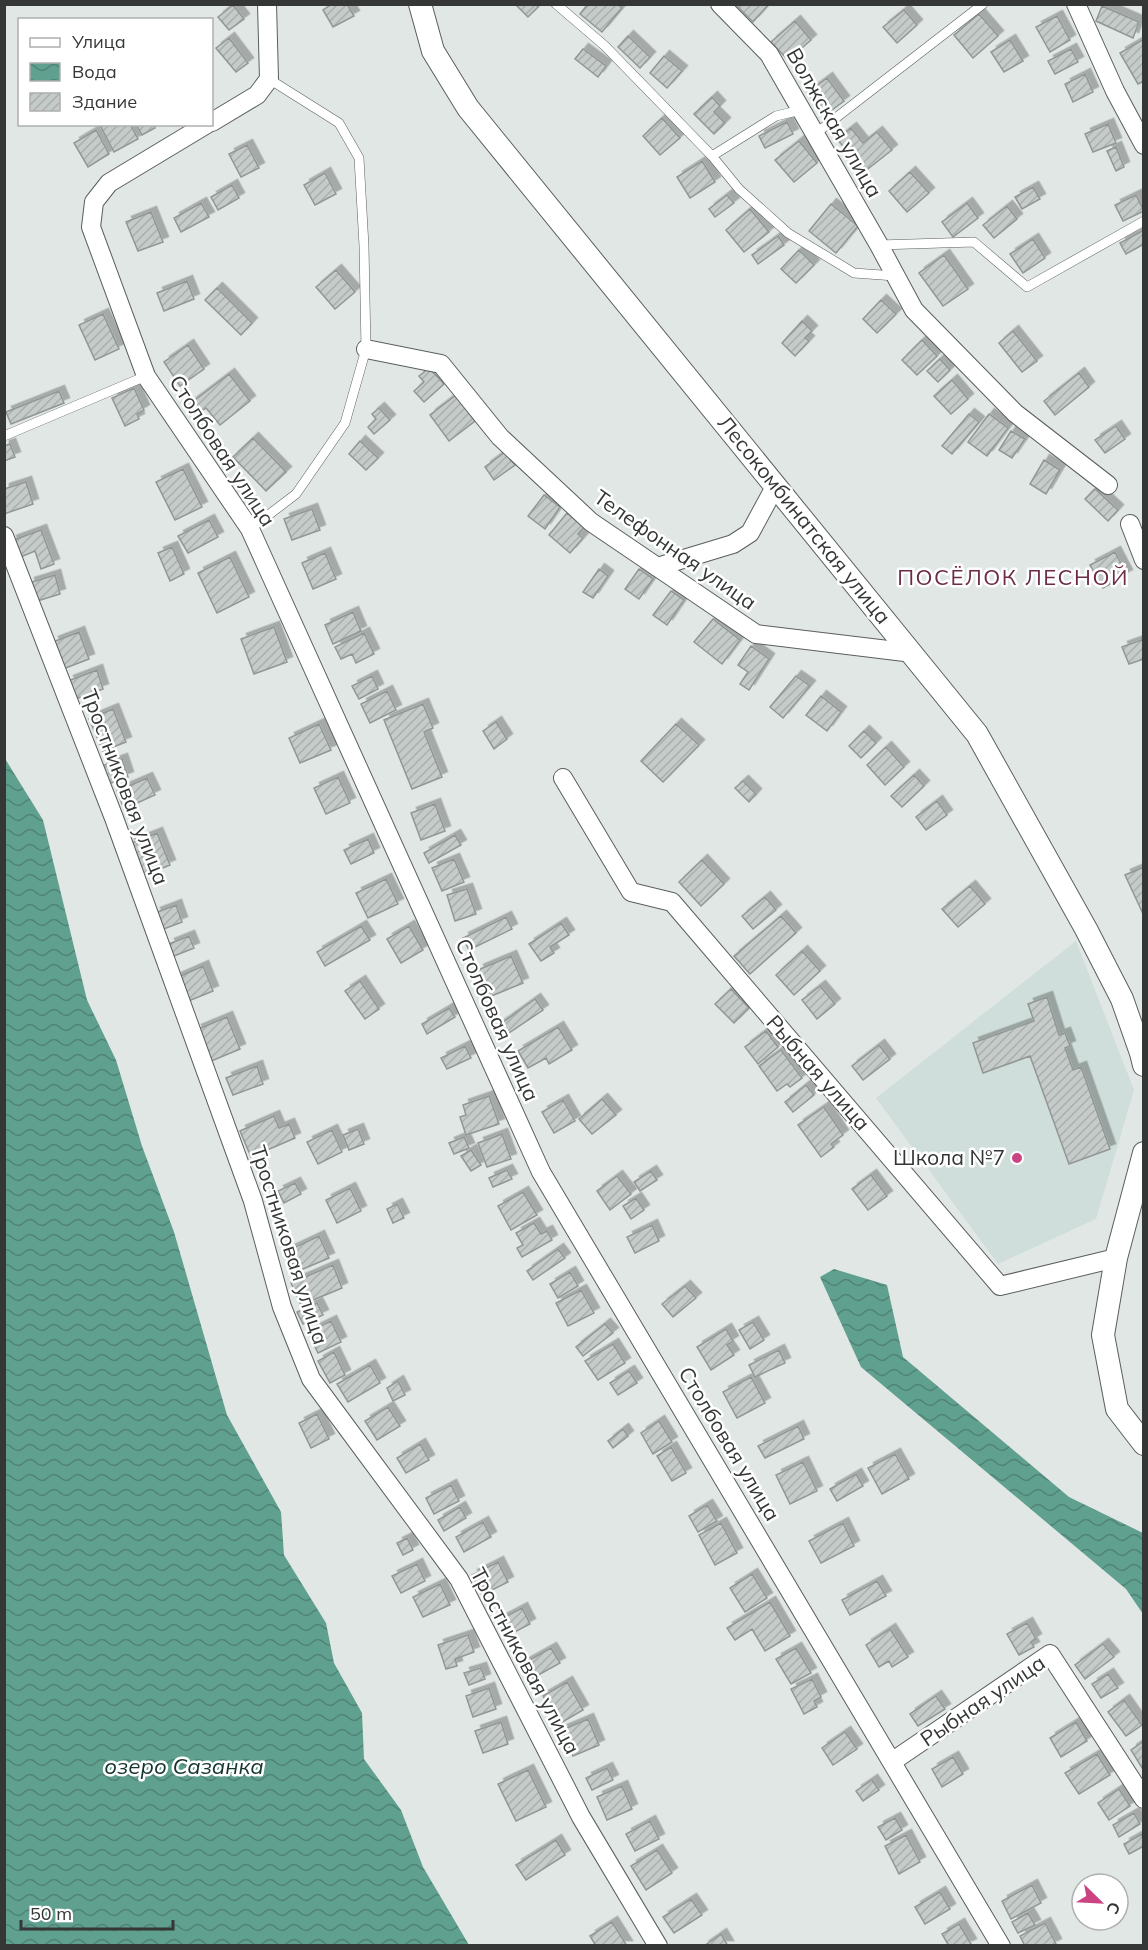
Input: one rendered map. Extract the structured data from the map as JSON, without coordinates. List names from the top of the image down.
{
  "streets": {
    "street": [
      "Волжская улица",
      "Столбовая улица",
      "Лесокомбинатская улица",
      "Телефонная улица",
      "Тростниковая улица",
      "Рыбная улица"
    ]
  },
  "crossings": [
    ["Столбовая улица", "Рыбная улица"],
    ["Лесокомбинатская улица", "Телефонная улица"]
  ],
  "districts": ["ПОСЁЛОК ЛЕСНОЙ"],
  "water": ["озеро Сазанка"],
  "places": ["Школа №7"],
  "legend": ["Улица", "Вода", "Здание"],
  "scale_bar": "50 m",
  "north": "bottom right"
}
